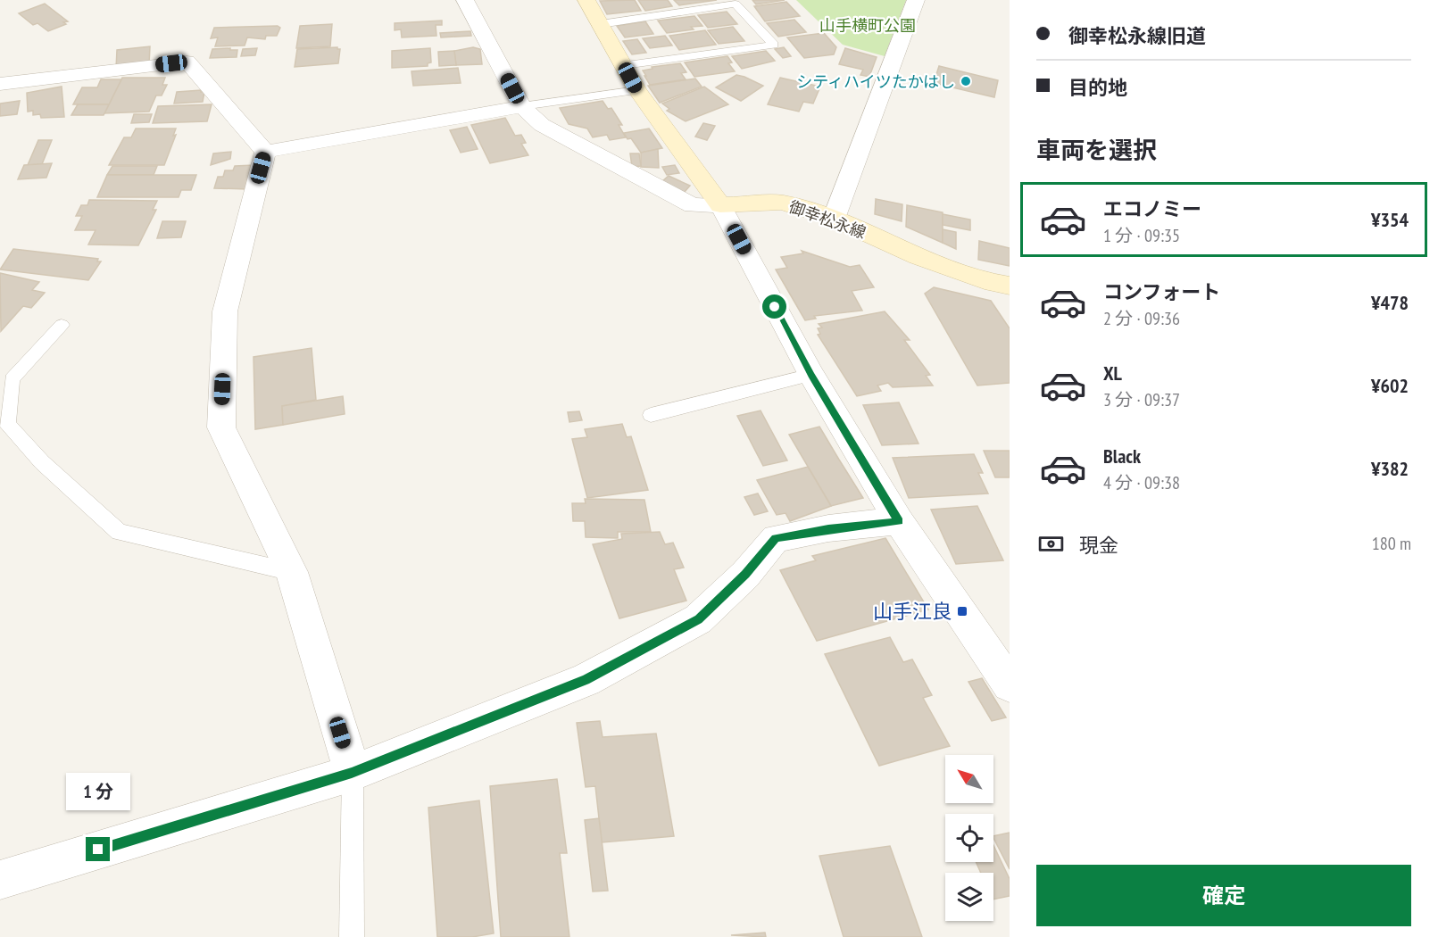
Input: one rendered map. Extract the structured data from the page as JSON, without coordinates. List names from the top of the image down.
{
  "streets": {
    "main road": ["御幸松永線"]
  },
  "parks": ["山手横町公園"],
  "places": {
    "other": ["シティハイツたかはし"],
    "transit": ["山手江良"]
  },
  "north": "top left",
  "page": {
    "banner": ["御幸松永線旧道", "目的地"],
    "heading": "車両を選択",
    "list": [
      {
        "name": "エコノミー",
        "note": "1 分 · 09:35",
        "value": "¥354"
      },
      {
        "name": "コンフォート",
        "note": "2 分 · 09:36",
        "value": "¥478"
      },
      {
        "name": "XL",
        "note": "3 分 · 09:37",
        "value": "¥602"
      },
      {
        "name": "Black",
        "note": "4 分 · 09:38",
        "value": "¥382"
      }
    ],
    "pay": ["現金", "180 m"],
    "bubble": "1 分",
    "buttons": "確定"
  }
}
